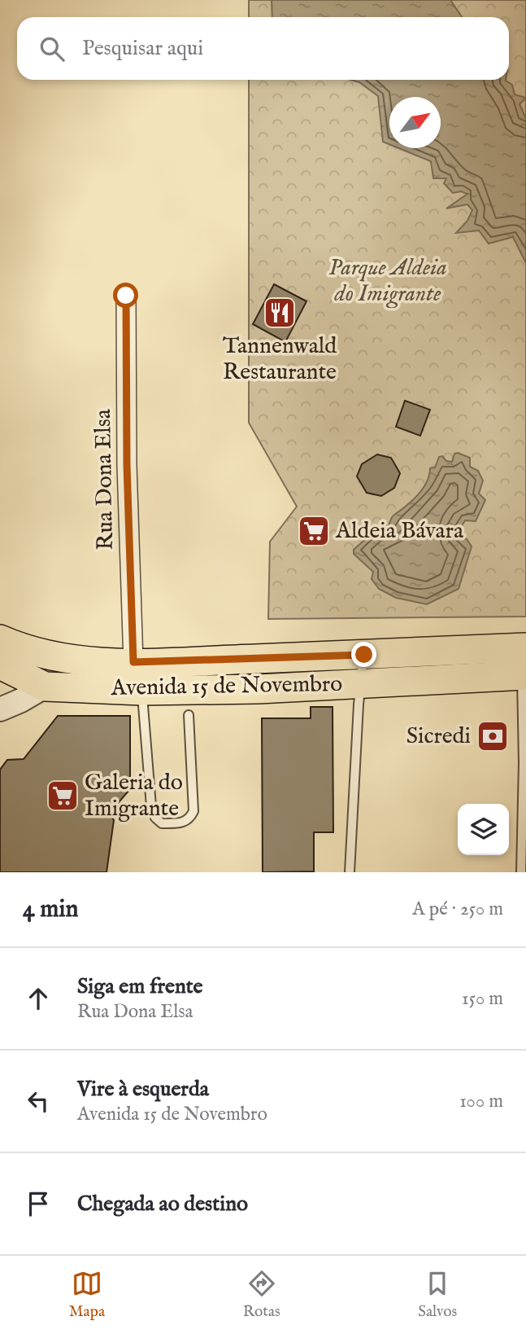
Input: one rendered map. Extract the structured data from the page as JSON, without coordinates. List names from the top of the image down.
{
  "streets": {
    "main road": ["Avenida 15 de Novembro"],
    "street": ["Rua Dona Elsa"]
  },
  "crossings": [
    ["Rua Dona Elsa", "Avenida 15 de Novembro"]
  ],
  "parks": ["Parque Aldeia do Imigrante"],
  "places": {
    "restaurant": ["Tannenwald Restaurante"],
    "supermarket": ["Aldeia Bávara", "Galeria do Imigrante"],
    "bank": ["Sicredi"]
  },
  "north": "top right",
  "page": {
    "search": "Pesquisar aqui",
    "heading": ["4 min", "A pé · 250 m"],
    "list": [
      ["Siga em frente", "Rua Dona Elsa", "150 m"],
      ["Vire à esquerda", "Avenida 15 de Novembro", "100 m"],
      "Chegada ao destino"
    ],
    "nav": ["Mapa", "Rotas", "Salvos"]
  }
}
